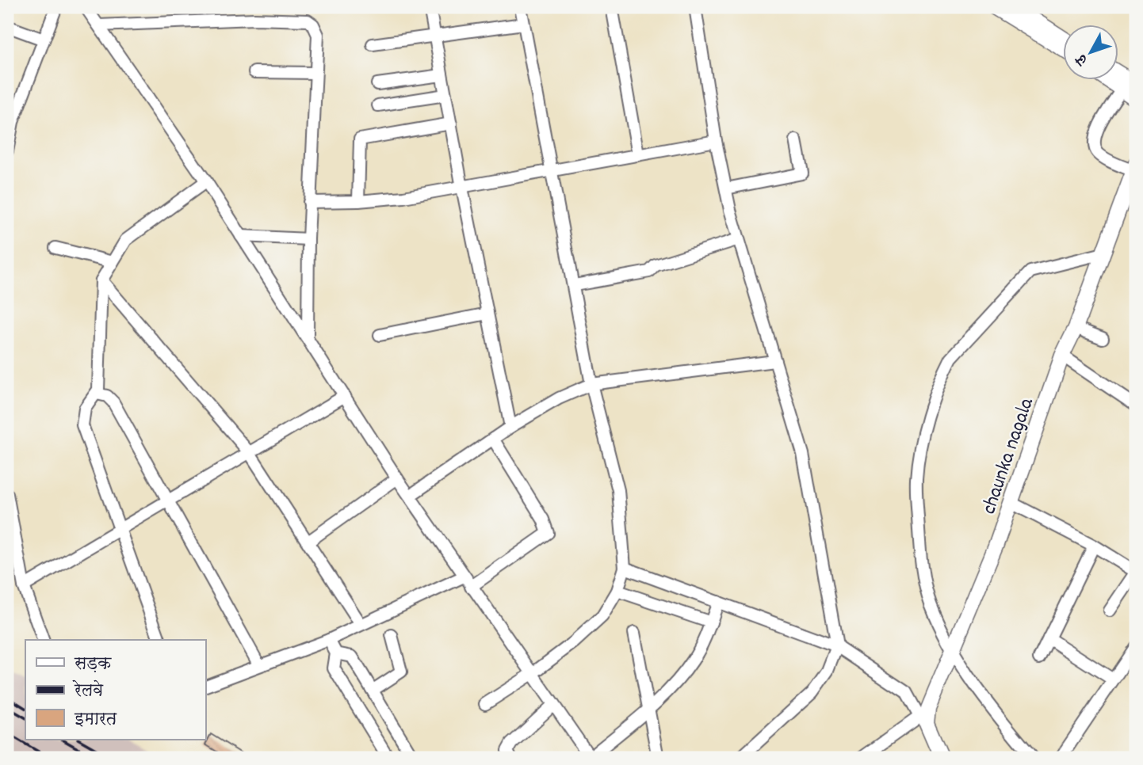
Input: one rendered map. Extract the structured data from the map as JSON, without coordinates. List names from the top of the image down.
{
  "streets": {
    "main road": ["chaunka nagala"]
  },
  "legend": ["सड़क", "रेलवे", "इमारत"],
  "north": "bottom left"
}
